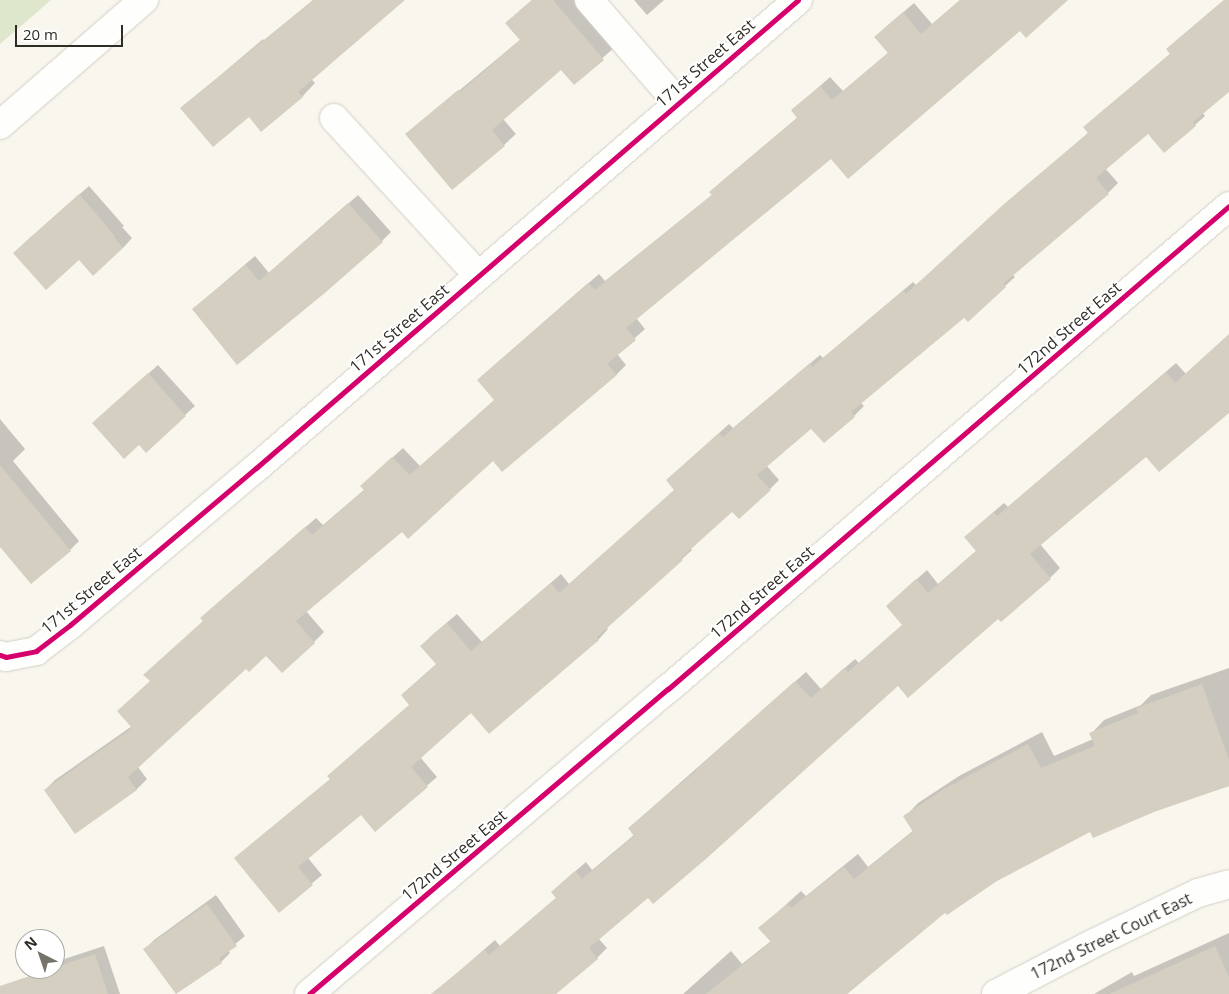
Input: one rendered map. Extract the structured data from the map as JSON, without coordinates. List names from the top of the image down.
{
  "streets": {
    "street": ["171st Street East", "172nd Street East", "172nd Street Court East"]
  },
  "scale_bar": "20 m",
  "north": "top left"
}
